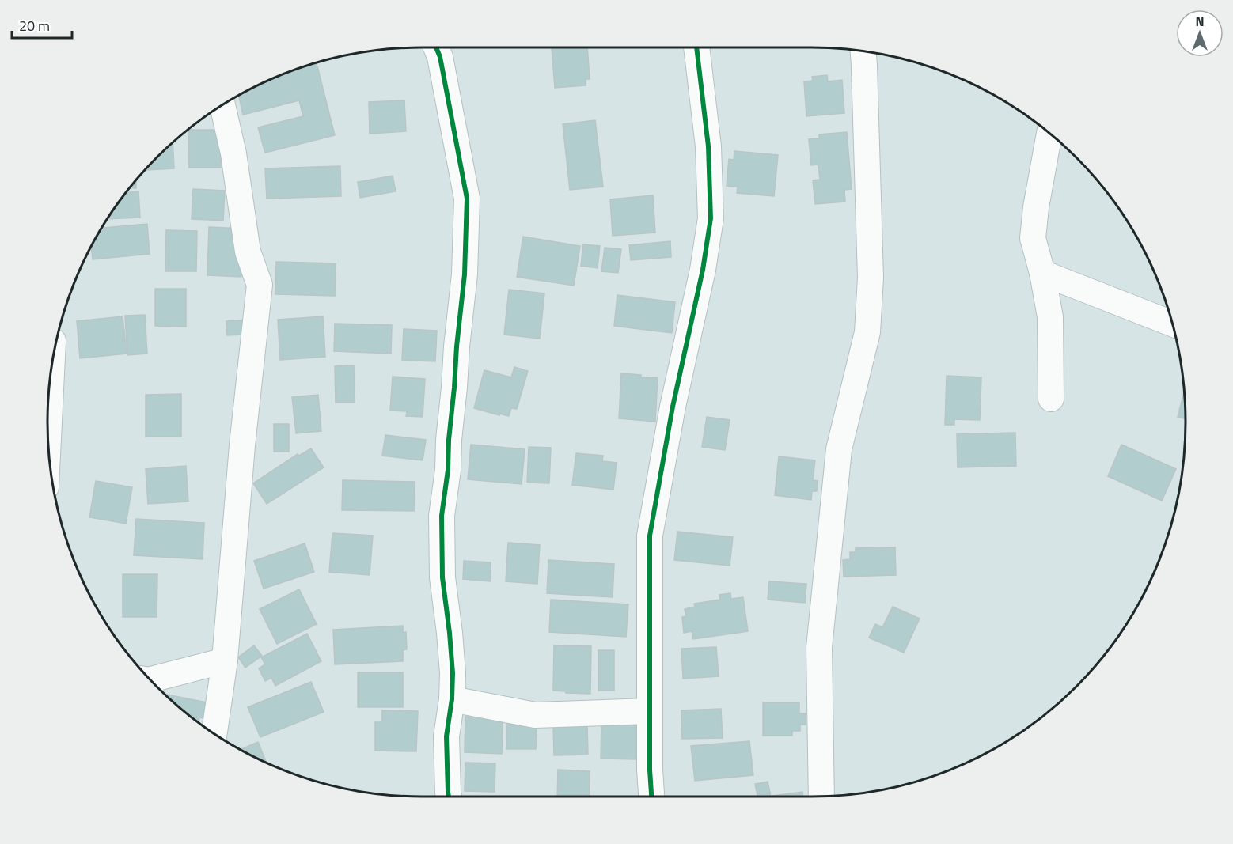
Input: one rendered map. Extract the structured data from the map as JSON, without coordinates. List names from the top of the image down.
{
  "scale_bar": "20 m",
  "north": "top"
}
